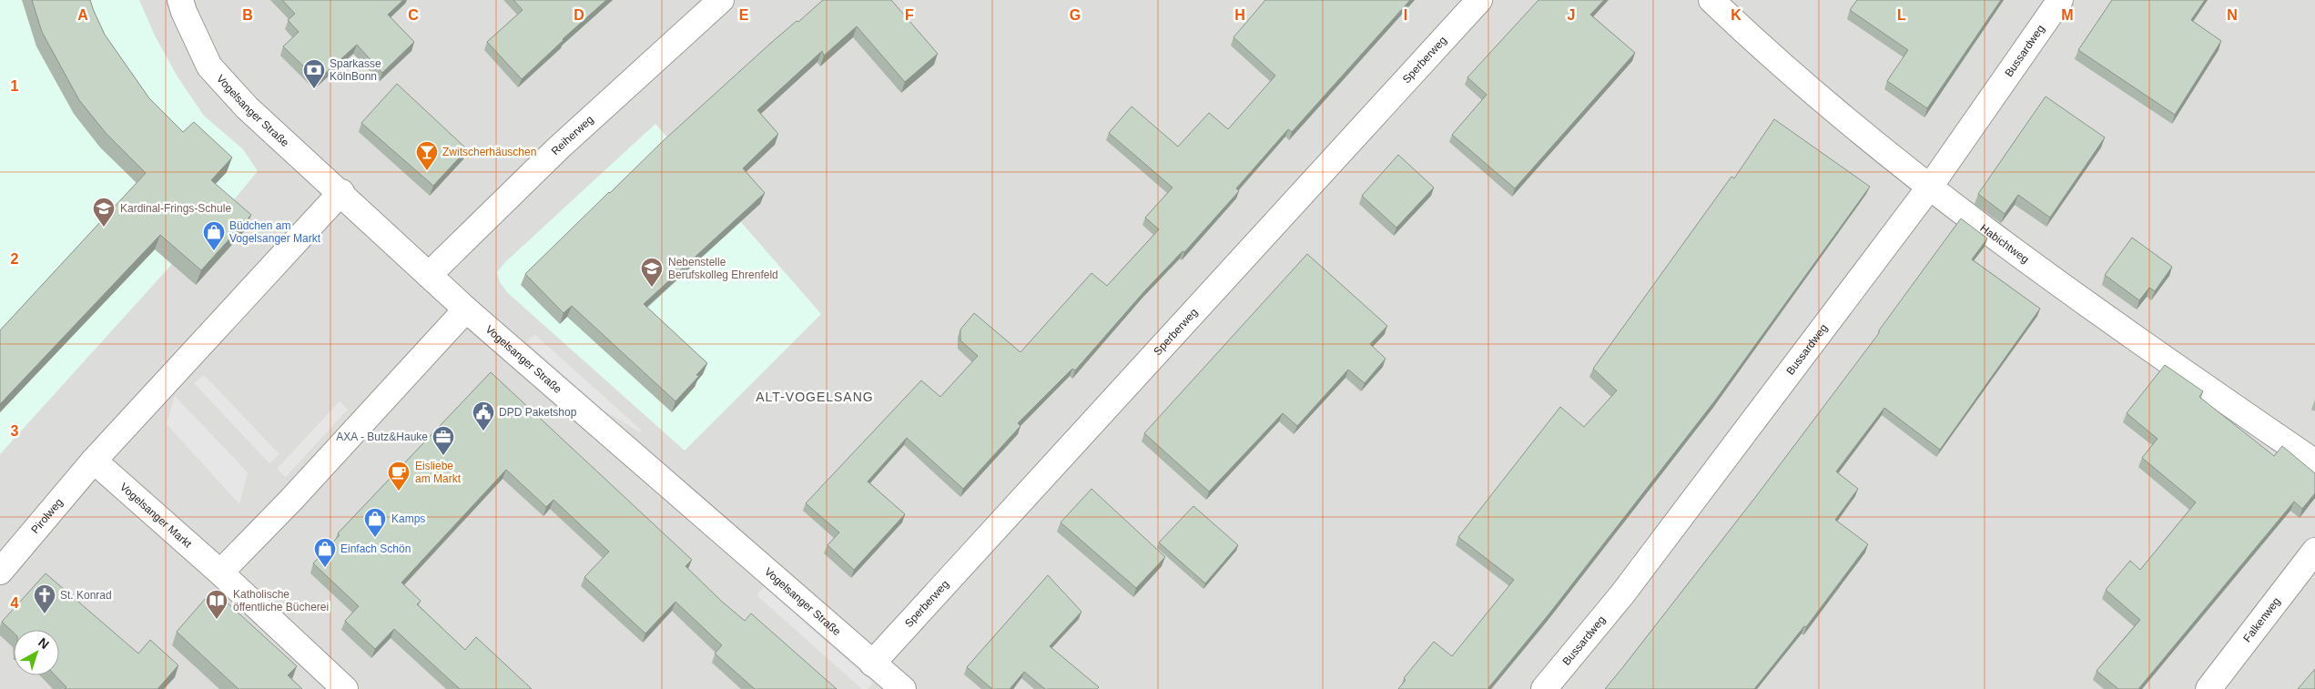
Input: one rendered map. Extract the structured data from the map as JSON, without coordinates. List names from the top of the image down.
{
  "streets": {
    "street": [
      "Bussardweg",
      "Sperberweg",
      "Vogelsanger Straße",
      "Reiherweg",
      "Habichtweg",
      "Vogelsanger Markt",
      "Pirolweg",
      "Falkenweg"
    ]
  },
  "crossings": [
    ["Bussardweg", "Habichtweg"],
    ["Sperberweg", "Vogelsanger Straße"],
    ["Vogelsanger Straße", "Reiherweg"],
    ["Vogelsanger Markt", "Pirolweg"]
  ],
  "districts": ["ALT-VOGELSANG"],
  "places": {
    "bank": ["Sparkasse KölnBonn"],
    "bar": ["Zwitscherhäuschen"],
    "school or university": ["Kardinal-Frings-Schule", "Nebenstelle Berufskolleg Ehrenfeld"],
    "shop": ["Büdchen am Vogelsanger Markt", "Kamps", "Einfach Schön"],
    "public building": ["DPD Paketshop"],
    "office": ["AXA - Butz&Hauke"],
    "cafe": ["Eisliebe am Markt"],
    "church": ["St. Konrad"],
    "library": ["Katholische öffentliche Bücherei"]
  },
  "north": "top right",
  "grid": {
    "columns": [
      "A",
      "B",
      "C",
      "D",
      "E",
      "F",
      "G",
      "H",
      "I",
      "J",
      "K",
      "L",
      "M",
      "N"
    ],
    "rows": [
      "1",
      "2",
      "3",
      "4"
    ]
  }
}
